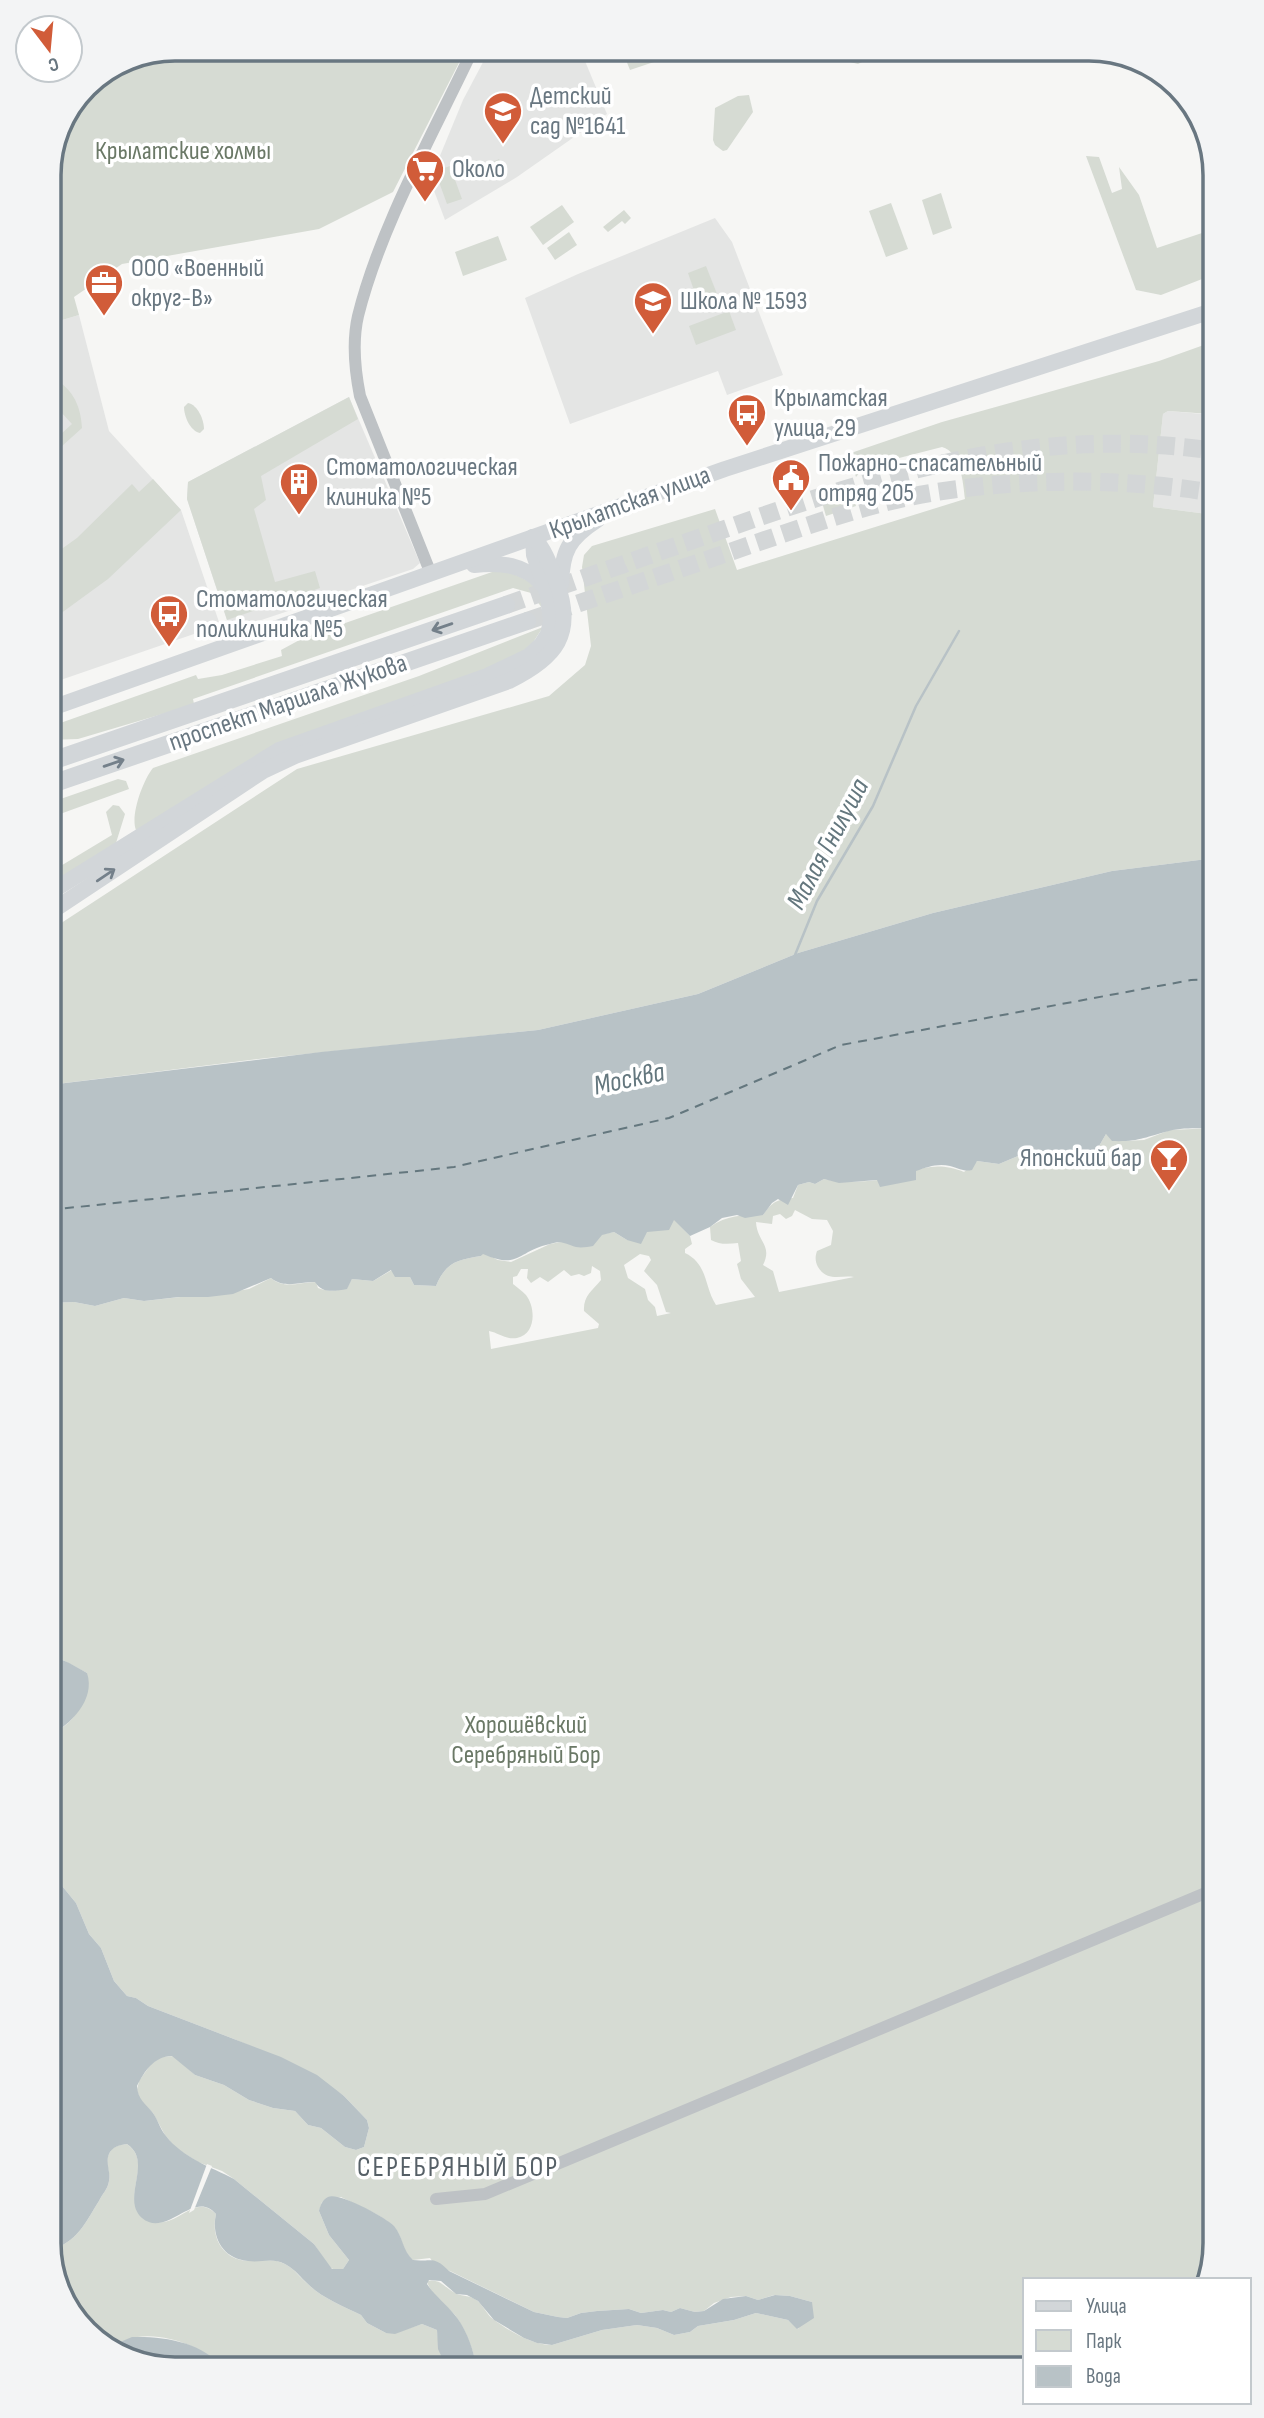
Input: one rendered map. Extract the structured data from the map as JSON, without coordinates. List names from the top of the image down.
{
  "streets": {
    "main road": ["Крылатская улица", "проспект Маршала Жукова"]
  },
  "districts": ["СЕРЕБРЯНЫЙ БОР"],
  "water": ["Малая Гнилуша", "Москва"],
  "parks": ["Крылатские холмы", "Хорошёвский Серебряный Бор"],
  "places": {
    "school or university": ["Детский сад №1641", "Школа № 1593"],
    "supermarket": ["Около"],
    "office": ["ООО «Военный округ-В»"],
    "bus stop": ["Крылатская улица, 29", "Стоматологическая поликлиника №5"],
    "public building": ["Пожарно-спасательный отряд 205"],
    "building": ["Стоматологическая клиника №5"],
    "bar": ["Японский бар"]
  },
  "legend": ["Улица", "Парк", "Вода"],
  "north": "bottom"
}
